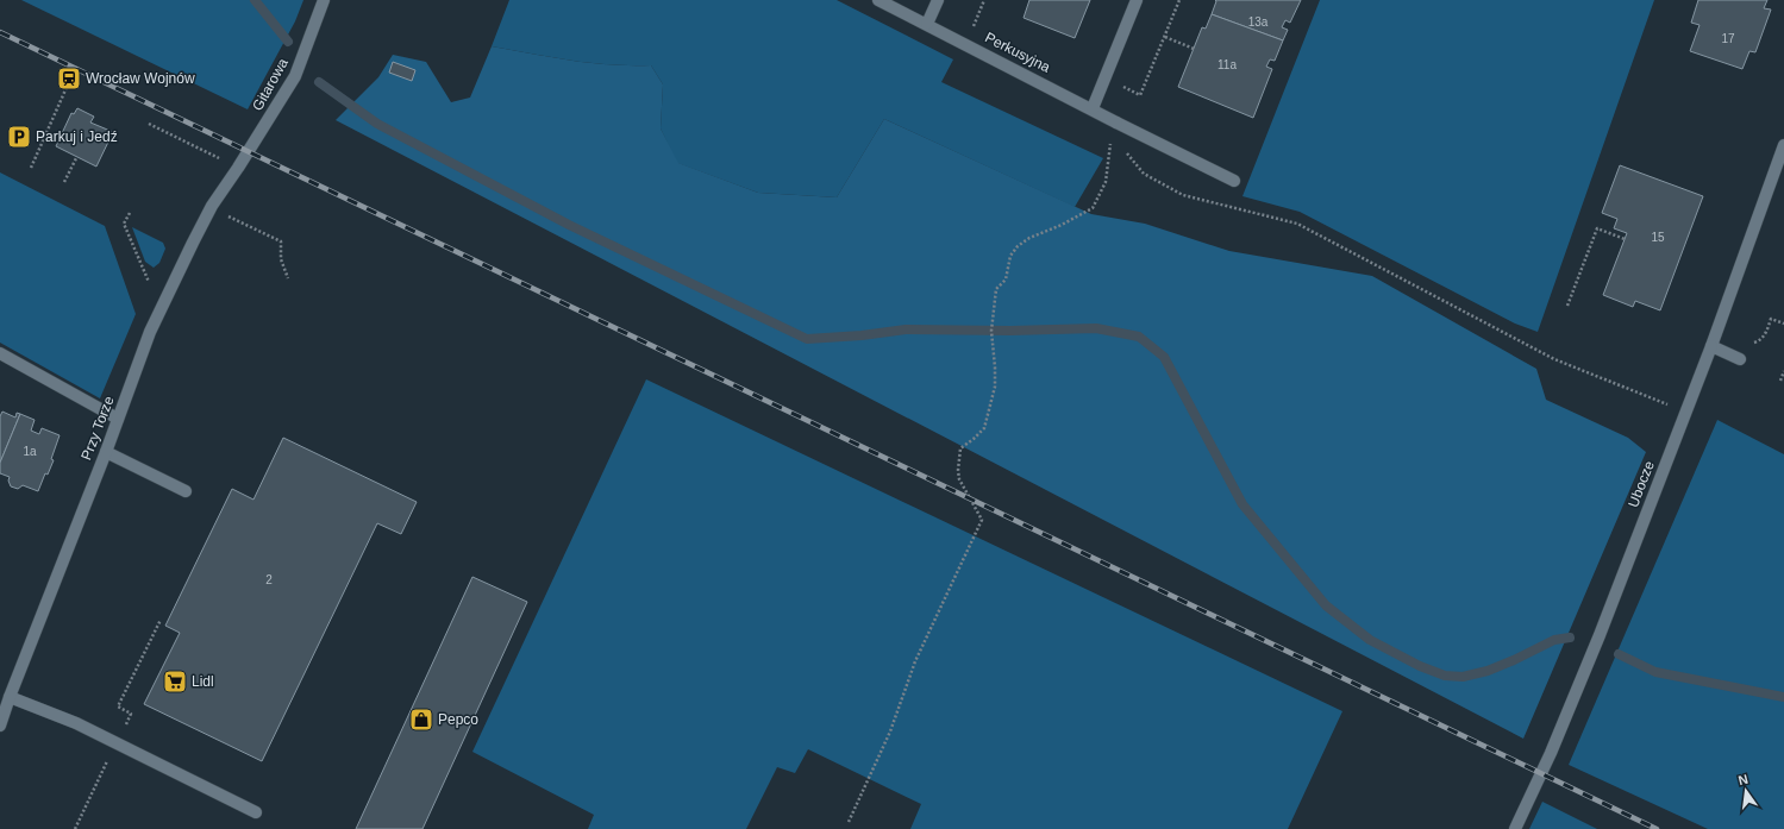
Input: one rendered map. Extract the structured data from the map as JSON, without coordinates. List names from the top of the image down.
{
  "streets": {
    "street": [
      "Perkusyjna",
      "Gitarowa",
      "Przy Torze",
      "Ubocze"
    ]
  },
  "crossings": [
    ["Gitarowa", "Przy Torze"]
  ],
  "places": {
    "station": ["Wrocław Wojnów"],
    "parking": ["Parkuj i Jedź"],
    "supermarket": ["Lidl"],
    "shop": ["Pepco"]
  },
  "house_numbers": [
    "13a",
    "17",
    "11a",
    "15",
    "1a",
    "2"
  ],
  "north": "top"
}
